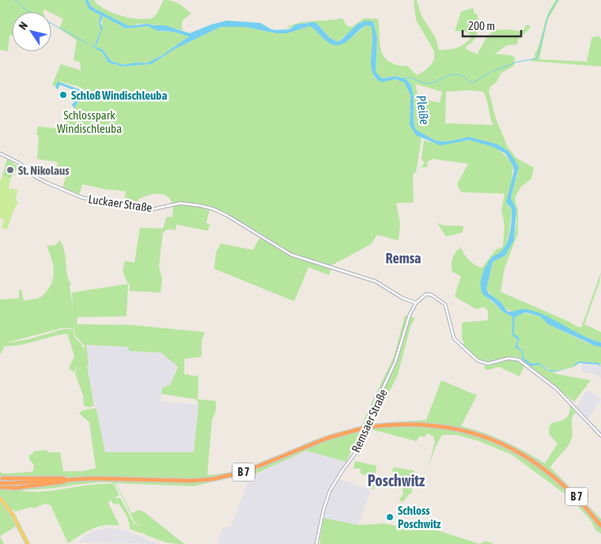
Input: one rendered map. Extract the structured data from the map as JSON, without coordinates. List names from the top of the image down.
{
  "streets": {
    "highway": ["B 7"],
    "street": ["Luckaer Straße", "Remsaer Straße"]
  },
  "crossings": [
    ["Luckaer Straße", "Remsaer Straße"]
  ],
  "districts": ["Remsa", "Poschwitz"],
  "water": ["Pleiße"],
  "parks": ["Schlosspark Windischleuba"],
  "places": ["Schloß Windischleuba", "St. Nikolaus", "Schloss Poschwitz"],
  "scale_bar": "200 m",
  "north": "top left"
}
